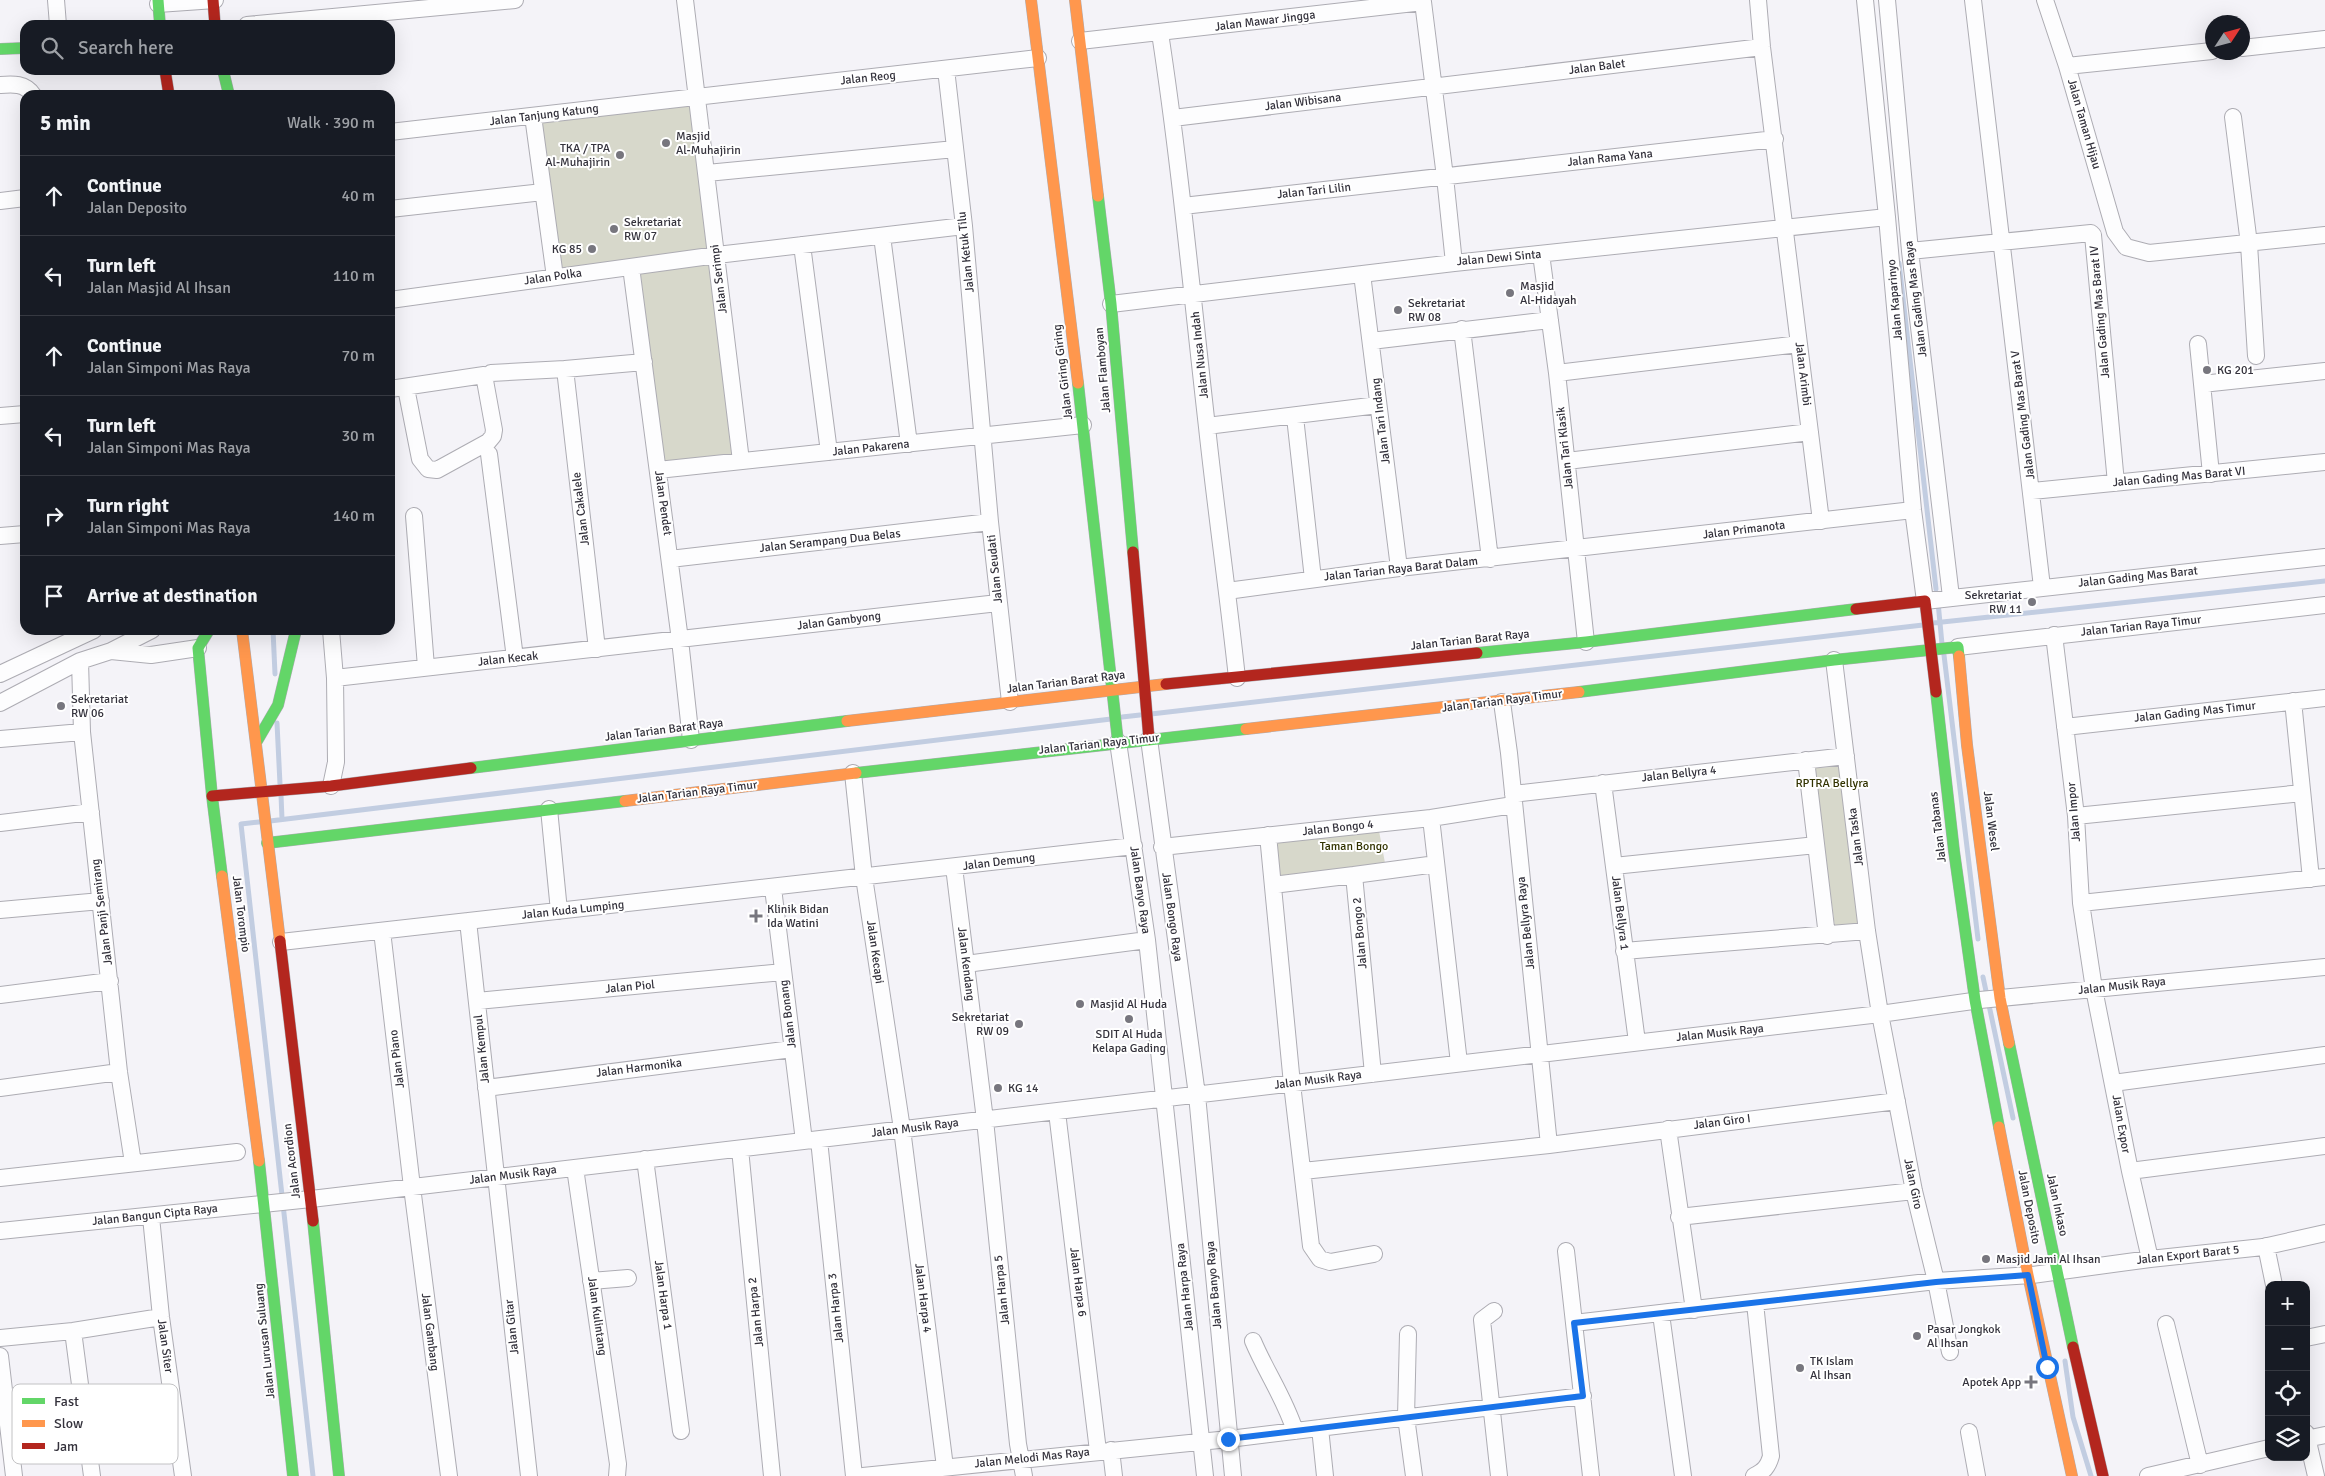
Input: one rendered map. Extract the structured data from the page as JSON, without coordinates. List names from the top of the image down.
{
  "streets": {
    "street": [
      "Jalan Mawar Jingga",
      "Jalan Balet",
      "Jalan Reog",
      "Jalan Wibisana",
      "Jalan Tanjung Katung",
      "Jalan Taman Hijau",
      "Jalan Rama Yana",
      "Jalan Tari Lilin",
      "Jalan Ketuk Tilu",
      "Jalan Dewi Sinta",
      "Jalan Polka",
      "Jalan Serimpi",
      "Jalan Gading Mas Raya",
      "Jalan Kaparinyo",
      "Jalan Gading Mas Barat IV",
      "Jalan Nusa Indah",
      "Jalan Flamboyan",
      "Jalan Giring Giring",
      "Jalan Arimbi",
      "Jalan Gading Mas Barat V",
      "Jalan Tari Indang",
      "Jalan Pakarena",
      "Jalan Tari Klasik",
      "Jalan Gading Mas Barat VI",
      "Jalan Pendet",
      "Jalan Cakalele",
      "Jalan Primanota",
      "Jalan Serampang Dua Belas",
      "Jalan Seudati",
      "Jalan Tarian Raya Barat Dalam",
      "Jalan Gading Mas Barat",
      "Jalan Gambyong",
      "Jalan Tarian Raya Timur",
      "Jalan Tarian Barat Raya",
      "Jalan Kecak",
      "Jalan Gading Mas Timur",
      "Jalan Bellyra 4",
      "Jalan Impor",
      "Jalan Wesel",
      "Jalan Tabanas",
      "Jalan Bongo 4",
      "Jalan Taska",
      "Jalan Demung",
      "Jalan Banyo Raya",
      "Jalan Kuda Lumping",
      "Jalan Panji Semirang",
      "Jalan Bellyra 1",
      "Jalan Torompio",
      "Jalan Bongo Raya",
      "Jalan Bellyra Raya",
      "Jalan Bongo 2",
      "Jalan Kecapi",
      "Jalan Kendang",
      "Jalan Musik Raya",
      "Jalan Piol",
      "Jalan Bonang",
      "Jalan Kempul",
      "Jalan Piano",
      "Jalan Harmonika",
      "Jalan Giro I",
      "Jalan Expor",
      "Jalan Acordion",
      "Jalan Giro",
      "Jalan Inkaso",
      "Jalan Deposito",
      "Jalan Bangun Cipta Raya",
      "Jalan Export Barat 5",
      "Jalan Harpa 6",
      "Jalan Harpa Raya",
      "Jalan Harpa 5",
      "Jalan Harpa 1",
      "Jalan Harpa 4",
      "Jalan Harpa 3",
      "Jalan Harpa 2",
      "Jalan Kulintang",
      "Jalan Gitar",
      "Jalan Gambang",
      "Jalan Lurusan Suluang",
      "Jalan Siter",
      "Jalan Melodi Mas Raya"
    ]
  },
  "crossings": [
    ["Jalan Mawar Jingga", "Jalan Balet"],
    ["Jalan Mawar Jingga", "Jalan Wibisana"],
    ["Jalan Mawar Jingga", "Jalan Rama Yana"],
    ["Jalan Mawar Jingga", "Jalan Tari Lilin"],
    ["Jalan Mawar Jingga", "Jalan Dewi Sinta"],
    ["Jalan Mawar Jingga", "Jalan Nusa Indah"],
    ["Jalan Mawar Jingga", "Jalan Flamboyan"],
    ["Jalan Balet", "Jalan Wibisana"],
    ["Jalan Balet", "Jalan Arimbi"],
    ["Jalan Reog", "Jalan Tanjung Katung"],
    ["Jalan Reog", "Jalan Ketuk Tilu"],
    ["Jalan Reog", "Jalan Serimpi"],
    ["Jalan Reog", "Jalan Giring Giring"],
    ["Jalan Wibisana", "Jalan Nusa Indah"],
    ["Jalan Tanjung Katung", "Jalan Serimpi"],
    ["Jalan Rama Yana", "Jalan Tari Lilin"],
    ["Jalan Rama Yana", "Jalan Arimbi"],
    ["Jalan Tari Lilin", "Jalan Nusa Indah"],
    ["Jalan Ketuk Tilu", "Jalan Polka"],
    ["Jalan Ketuk Tilu", "Jalan Pakarena"],
    ["Jalan Ketuk Tilu", "Jalan Seudati"],
    ["Jalan Dewi Sinta", "Jalan Kaparinyo"],
    ["Jalan Dewi Sinta", "Jalan Nusa Indah"],
    ["Jalan Dewi Sinta", "Jalan Flamboyan"],
    ["Jalan Dewi Sinta", "Jalan Arimbi"],
    ["Jalan Dewi Sinta", "Jalan Tari Indang"],
    ["Jalan Dewi Sinta", "Jalan Tari Klasik"],
    ["Jalan Polka", "Jalan Serimpi"],
    ["Jalan Polka", "Jalan Pendet"],
    ["Jalan Serimpi", "Jalan Pakarena"],
    ["Jalan Gading Mas Raya", "Jalan Gading Mas Barat IV"],
    ["Jalan Gading Mas Raya", "Jalan Gading Mas Barat"],
    ["Jalan Kaparinyo", "Jalan Primanota"],
    ["Jalan Kaparinyo", "Jalan Gading Mas Barat"],
    ["Jalan Kaparinyo", "Jalan Tarian Barat Raya"],
    ["Jalan Kaparinyo", "Jalan Tabanas"],
    ["Jalan Gading Mas Barat IV", "Jalan Gading Mas Barat V"],
    ["Jalan Gading Mas Barat IV", "Jalan Gading Mas Barat VI"],
    ["Jalan Nusa Indah", "Jalan Tarian Raya Barat Dalam"],
    ["Jalan Nusa Indah", "Jalan Tarian Barat Raya"],
    ["Jalan Flamboyan", "Jalan Tarian Raya Timur"],
    ["Jalan Flamboyan", "Jalan Tarian Barat Raya"],
    ["Jalan Flamboyan", "Jalan Bongo Raya"],
    ["Jalan Giring Giring", "Jalan Pakarena"],
    ["Jalan Giring Giring", "Jalan Tarian Raya Timur"],
    ["Jalan Giring Giring", "Jalan Tarian Barat Raya"],
    ["Jalan Giring Giring", "Jalan Banyo Raya"],
    ["Jalan Arimbi", "Jalan Primanota"],
    ["Jalan Gading Mas Barat V", "Jalan Gading Mas Barat VI"],
    ["Jalan Gading Mas Barat V", "Jalan Gading Mas Barat"],
    ["Jalan Tari Indang", "Jalan Tarian Raya Barat Dalam"],
    ["Jalan Pakarena", "Jalan Pendet"],
    ["Jalan Pakarena", "Jalan Seudati"],
    ["Jalan Tari Klasik", "Jalan Primanota"],
    ["Jalan Tari Klasik", "Jalan Tarian Raya Barat Dalam"],
    ["Jalan Tari Klasik", "Jalan Tarian Barat Raya"],
    ["Jalan Pendet", "Jalan Serampang Dua Belas"],
    ["Jalan Pendet", "Jalan Gambyong"],
    ["Jalan Pendet", "Jalan Tarian Barat Raya"],
    ["Jalan Pendet", "Jalan Kecak"],
    ["Jalan Cakalele", "Jalan Kecak"],
    ["Jalan Primanota", "Jalan Tarian Raya Barat Dalam"],
    ["Jalan Serampang Dua Belas", "Jalan Seudati"],
    ["Jalan Seudati", "Jalan Gambyong"],
    ["Jalan Seudati", "Jalan Tarian Barat Raya"],
    ["Jalan Gading Mas Barat", "Jalan Tarian Barat Raya"],
    ["Jalan Gading Mas Barat", "Jalan Tabanas"],
    ["Jalan Gambyong", "Jalan Kecak"],
    ["Jalan Tarian Raya Timur", "Jalan Impor"],
    ["Jalan Tarian Raya Timur", "Jalan Wesel"],
    ["Jalan Tarian Raya Timur", "Jalan Tabanas"],
    ["Jalan Tarian Raya Timur", "Jalan Taska"],
    ["Jalan Tarian Raya Timur", "Jalan Banyo Raya"],
    ["Jalan Tarian Raya Timur", "Jalan Bongo Raya"],
    ["Jalan Tarian Raya Timur", "Jalan Bellyra Raya"],
    ["Jalan Tarian Raya Timur", "Jalan Kecapi"],
    ["Jalan Tarian Raya Timur", "Jalan Acordion"],
    ["Jalan Tarian Barat Raya", "Jalan Tabanas"],
    ["Jalan Tarian Barat Raya", "Jalan Torompio"],
    ["Jalan Gading Mas Timur", "Jalan Impor"],
    ["Jalan Bellyra 4", "Jalan Bongo 4"],
    ["Jalan Bellyra 4", "Jalan Taska"],
    ["Jalan Bellyra 4", "Jalan Bellyra 1"],
    ["Jalan Bellyra 4", "Jalan Bellyra Raya"],
    ["Jalan Impor", "Jalan Musik Raya"],
    ["Jalan Impor", "Jalan Expor"],
    ["Jalan Wesel", "Jalan Tabanas"],
    ["Jalan Wesel", "Jalan Musik Raya"],
    ["Jalan Wesel", "Jalan Inkaso"],
    ["Jalan Wesel", "Jalan Deposito"],
    ["Jalan Tabanas", "Jalan Musik Raya"],
    ["Jalan Tabanas", "Jalan Inkaso"],
    ["Jalan Tabanas", "Jalan Deposito"],
    ["Jalan Bongo 4", "Jalan Bongo Raya"],
    ["Jalan Bongo 4", "Jalan Bellyra Raya"],
    ["Jalan Taska", "Jalan Musik Raya"],
    ["Jalan Taska", "Jalan Giro"],
    ["Jalan Demung", "Jalan Banyo Raya"],
    ["Jalan Demung", "Jalan Kuda Lumping"],
    ["Jalan Demung", "Jalan Kecapi"],
    ["Jalan Demung", "Jalan Kendang"],
    ["Jalan Banyo Raya", "Jalan Bongo Raya"],
    ["Jalan Banyo Raya", "Jalan Musik Raya"],
    ["Jalan Banyo Raya", "Jalan Harpa Raya"],
    ["Jalan Banyo Raya", "Jalan Melodi Mas Raya"],
    ["Jalan Kuda Lumping", "Jalan Kecapi"],
    ["Jalan Kuda Lumping", "Jalan Bonang"],
    ["Jalan Kuda Lumping", "Jalan Kempul"],
    ["Jalan Kuda Lumping", "Jalan Piano"],
    ["Jalan Kuda Lumping", "Jalan Acordion"],
    ["Jalan Bellyra 1", "Jalan Musik Raya"],
    ["Jalan Torompio", "Jalan Bangun Cipta Raya"],
    ["Jalan Torompio", "Jalan Lurusan Suluang"],
    ["Jalan Bongo Raya", "Jalan Musik Raya"],
    ["Jalan Bellyra Raya", "Jalan Musik Raya"],
    ["Jalan Bellyra Raya", "Jalan Giro I"],
    ["Jalan Bongo 2", "Jalan Musik Raya"],
    ["Jalan Kecapi", "Jalan Musik Raya"],
    ["Jalan Kecapi", "Jalan Harpa 4"],
    ["Jalan Kendang", "Jalan Musik Raya"],
    ["Jalan Kendang", "Jalan Harpa 5"],
    ["Jalan Musik Raya", "Jalan Bonang"],
    ["Jalan Musik Raya", "Jalan Kempul"],
    ["Jalan Musik Raya", "Jalan Piano"],
    ["Jalan Musik Raya", "Jalan Expor"],
    ["Jalan Musik Raya", "Jalan Acordion"],
    ["Jalan Musik Raya", "Jalan Giro"],
    ["Jalan Musik Raya", "Jalan Inkaso"],
    ["Jalan Musik Raya", "Jalan Deposito"],
    ["Jalan Musik Raya", "Jalan Bangun Cipta Raya"],
    ["Jalan Musik Raya", "Jalan Harpa 6"],
    ["Jalan Musik Raya", "Jalan Harpa Raya"],
    ["Jalan Musik Raya", "Jalan Harpa 5"],
    ["Jalan Musik Raya", "Jalan Harpa 1"],
    ["Jalan Musik Raya", "Jalan Harpa 4"],
    ["Jalan Musik Raya", "Jalan Harpa 3"],
    ["Jalan Musik Raya", "Jalan Harpa 2"],
    ["Jalan Musik Raya", "Jalan Kulintang"],
    ["Jalan Musik Raya", "Jalan Gitar"],
    ["Jalan Musik Raya", "Jalan Gambang"],
    ["Jalan Piol", "Jalan Bonang"],
    ["Jalan Piol", "Jalan Kempul"],
    ["Jalan Bonang", "Jalan Harmonika"],
    ["Jalan Bonang", "Jalan Harpa 3"],
    ["Jalan Kempul", "Jalan Harmonika"],
    ["Jalan Kempul", "Jalan Gitar"],
    ["Jalan Piano", "Jalan Gambang"],
    ["Jalan Giro I", "Jalan Giro"],
    ["Jalan Expor", "Jalan Export Barat 5"],
    ["Jalan Acordion", "Jalan Bangun Cipta Raya"],
    ["Jalan Giro", "Jalan Export Barat 5"],
    ["Jalan Inkaso", "Jalan Deposito"],
    ["Jalan Inkaso", "Jalan Export Barat 5"],
    ["Jalan Deposito", "Jalan Export Barat 5"],
    ["Jalan Bangun Cipta Raya", "Jalan Lurusan Suluang"],
    ["Jalan Bangun Cipta Raya", "Jalan Siter"],
    ["Jalan Harpa 6", "Jalan Melodi Mas Raya"],
    ["Jalan Harpa Raya", "Jalan Melodi Mas Raya"],
    ["Jalan Harpa 5", "Jalan Melodi Mas Raya"],
    ["Jalan Harpa 4", "Jalan Melodi Mas Raya"]
  ],
  "parks": ["RPTRA Bellyra", "Taman Bongo"],
  "places": {
    "other": [
      "Masjid Al-Muhajirin",
      "TKA / TPA Al-Muhajirin",
      "Sekretariat RW 07",
      "KG 85",
      "Masjid Al-Hidayah",
      "Sekretariat RW 08",
      "KG 201",
      "Sekretariat RW 11",
      "Sekretariat RW 06",
      "Masjid Al Huda",
      "SDIT Al Huda Kelapa Gading",
      "Sekretariat RW 09",
      "KG 14",
      "Masjid Jami Al Ihsan",
      "Pasar Jongkok Al Ihsan",
      "TK Islam Al Ihsan"
    ],
    "health": ["Klinik Bidan Ida Watini", "Apotek App"]
  },
  "legend": ["Fast", "Slow", "Jam"],
  "north": "top right",
  "page": {
    "search": "Search here",
    "heading": ["5 min", "Walk · 390 m"],
    "list": [
      ["Continue", "Jalan Deposito", "40 m"],
      ["Turn left", "Jalan Masjid Al Ihsan", "110 m"],
      ["Continue", "Jalan Simponi Mas Raya", "70 m"],
      ["Turn left", "Jalan Simponi Mas Raya", "30 m"],
      ["Turn right", "Jalan Simponi Mas Raya", "140 m"],
      "Arrive at destination"
    ],
    "map_buttons": ["+", "−"]
  }
}
